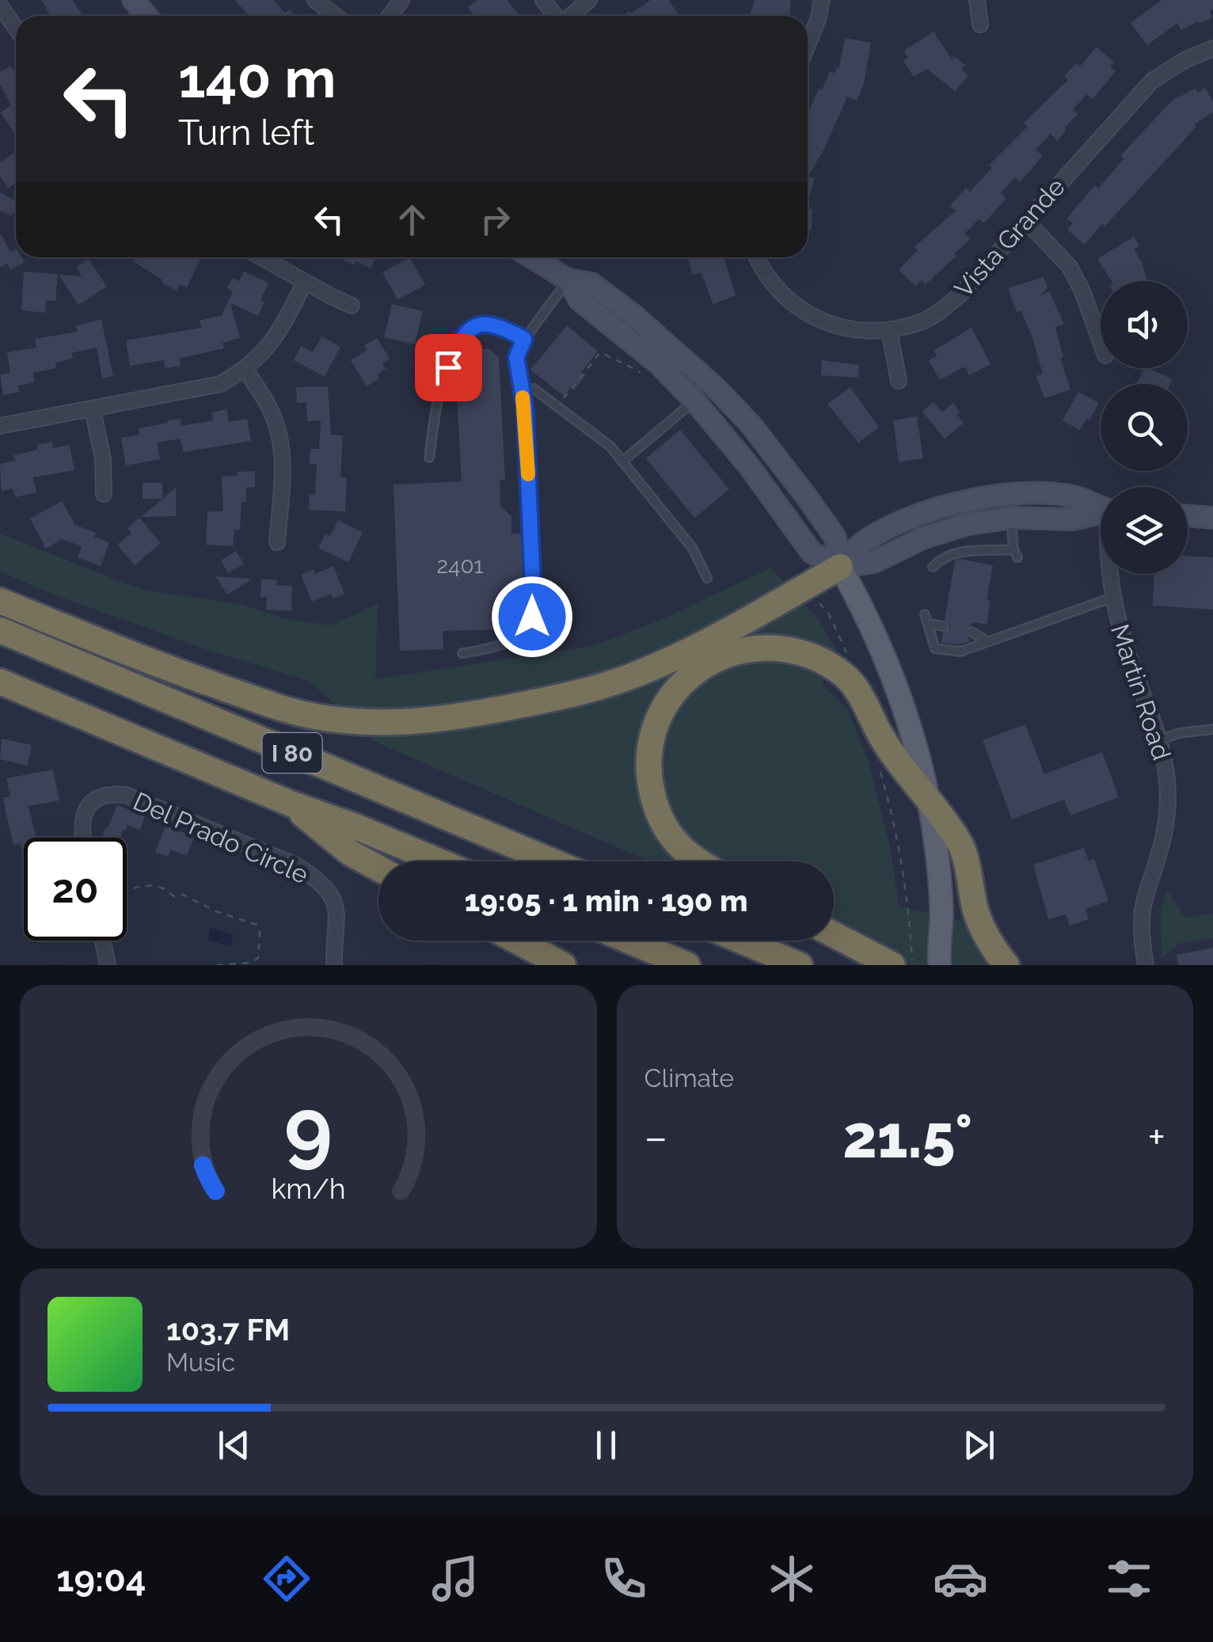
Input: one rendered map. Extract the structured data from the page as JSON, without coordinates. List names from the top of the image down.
{
  "streets": {
    "highway": ["I 80"],
    "street": ["Vista Grande", "Martin Road", "Del Prado Circle"]
  },
  "house_numbers": ["2401"],
  "page": {
    "turn": ["140 m", "Turn left"],
    "limit": "20",
    "trip": "19:05 · 1 min · 190 m",
    "tile": "Climate",
    "heat": ["−", "21.5°", "+"],
    "song": ["103.7 FM", "Music"],
    "tabs": "19:04",
    "gauge": ["9", "km/h"]
  }
}
